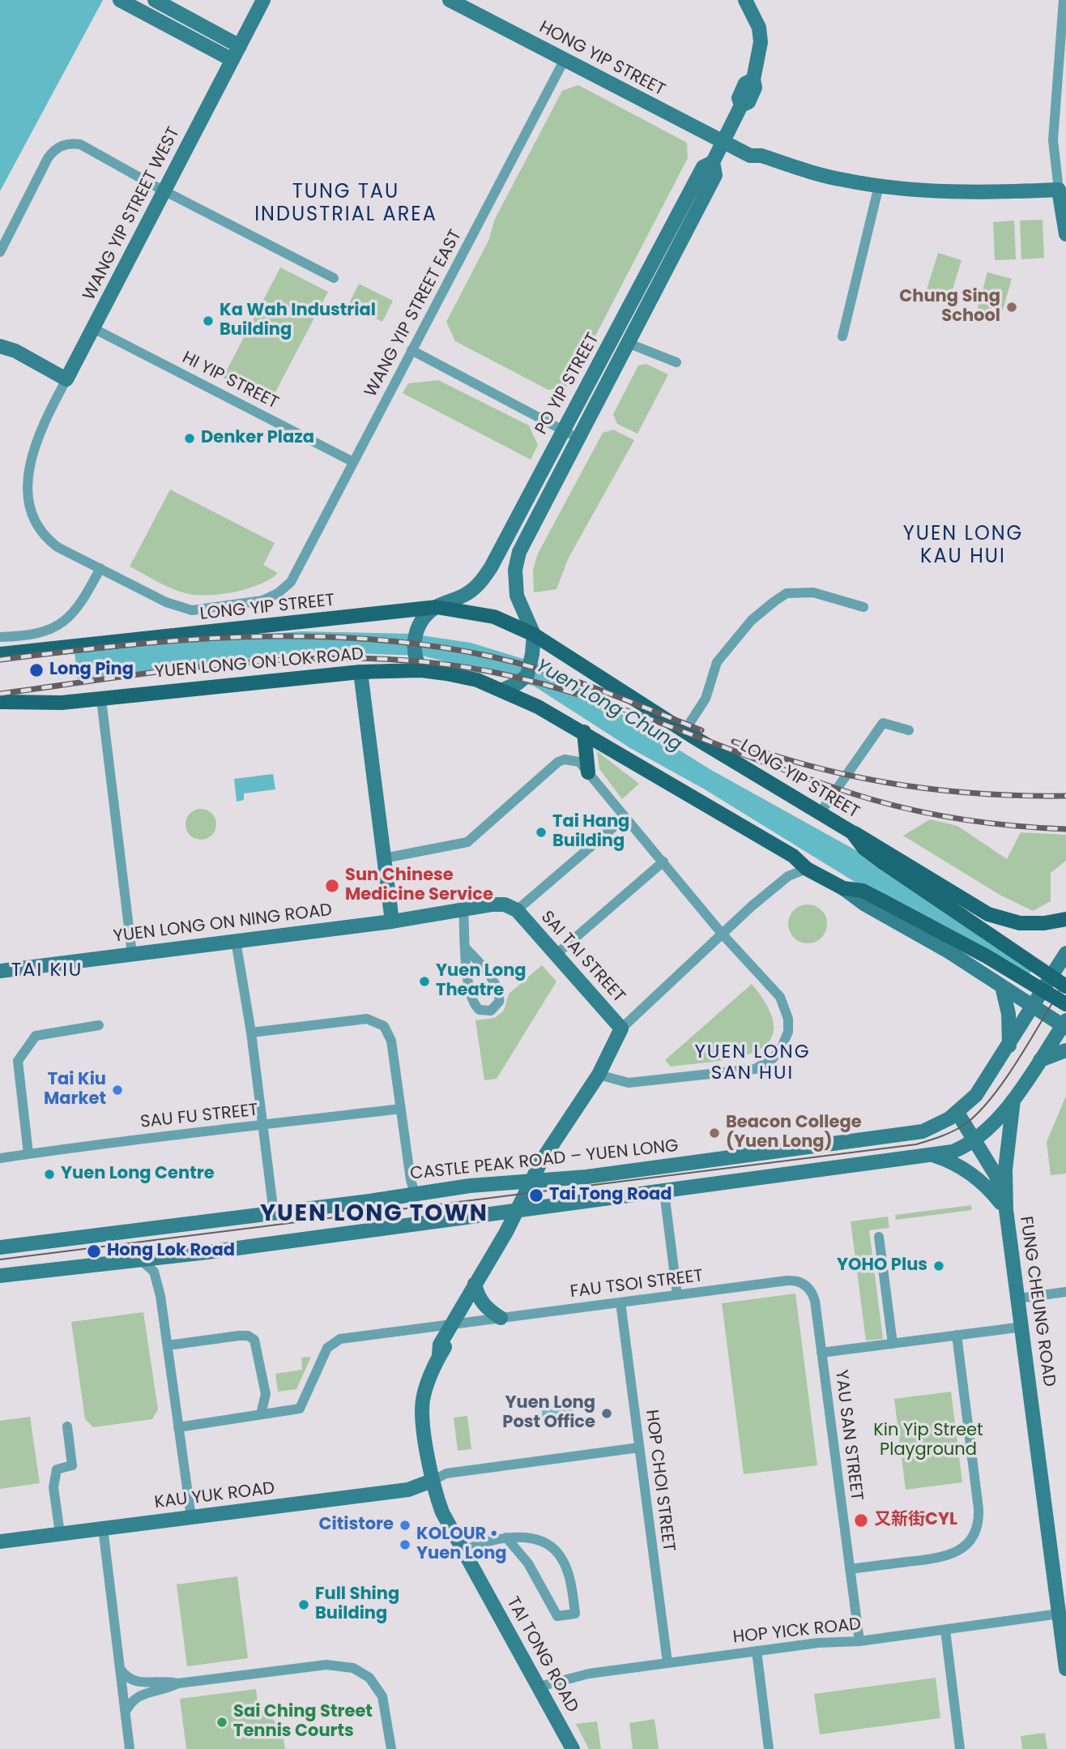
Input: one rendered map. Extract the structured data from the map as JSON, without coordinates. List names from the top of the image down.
{
  "streets": {
    "main road": ["LONG YIP STREET", "YUEN LONG ON LOK ROAD"],
    "street": [
      "HONG YIP STREET",
      "WANG YIP STREET WEST",
      "WANG YIP STREET EAST",
      "HI YIP STREET",
      "PO YIP STREET",
      "YUEN LONG ON NING ROAD",
      "SAI TAI STREET",
      "SAU FU STREET",
      "CASTLE PEAK ROAD – YUEN LONG",
      "FAU TSOI STREET",
      "FUNG CHEUNG ROAD",
      "YAU SAN STREET",
      "HOP CHOI STREET",
      "KAU YUK ROAD",
      "HOP YICK ROAD",
      "TAI TONG ROAD"
    ]
  },
  "crossings": [
    ["HONG YIP STREET", "WANG YIP STREET EAST"],
    ["HONG YIP STREET", "PO YIP STREET"],
    ["WANG YIP STREET WEST", "WANG YIP STREET EAST"],
    ["WANG YIP STREET WEST", "HI YIP STREET"],
    ["WANG YIP STREET EAST", "HI YIP STREET"],
    ["PO YIP STREET", "LONG YIP STREET"],
    ["YUEN LONG ON LOK ROAD", "CASTLE PEAK ROAD – YUEN LONG"],
    ["YUEN LONG ON NING ROAD", "SAI TAI STREET"],
    ["SAI TAI STREET", "TAI TONG ROAD"],
    ["CASTLE PEAK ROAD – YUEN LONG", "FUNG CHEUNG ROAD"],
    ["CASTLE PEAK ROAD – YUEN LONG", "TAI TONG ROAD"],
    ["FAU TSOI STREET", "YAU SAN STREET"],
    ["FAU TSOI STREET", "HOP CHOI STREET"],
    ["FAU TSOI STREET", "TAI TONG ROAD"],
    ["FUNG CHEUNG ROAD", "HOP YICK ROAD"],
    ["YAU SAN STREET", "HOP YICK ROAD"],
    ["HOP CHOI STREET", "HOP YICK ROAD"],
    ["KAU YUK ROAD", "TAI TONG ROAD"],
    ["HOP YICK ROAD", "TAI TONG ROAD"]
  ],
  "districts": [
    "TUNG TAU INDUSTRIAL AREA",
    "YUEN LONG KAU HUI",
    "TAI KIU",
    "YUEN LONG SAN HUI",
    "YUEN LONG TOWN"
  ],
  "water": ["Yuen Long Chung"],
  "parks": ["Kin Yip Street Playground"],
  "places": [
    "Chung Sing School",
    "Ka Wah Industrial Building",
    "Denker Plaza",
    "Long Ping",
    "Tai Hang Building",
    "Sun Chinese Medicine Service",
    "Yuen Long Theatre",
    "Tai Kiu Market",
    "Beacon College (Yuen Long)",
    "Yuen Long Centre",
    "Tai Tong Road",
    "Hong Lok Road",
    "YOHO Plus",
    "Yuen Long Post Office",
    "又新街CYL",
    "Citistore",
    "KOLOUR • Yuen Long",
    "Full Shing Building",
    "Sai Ching Street Tennis Courts"
  ]
}
